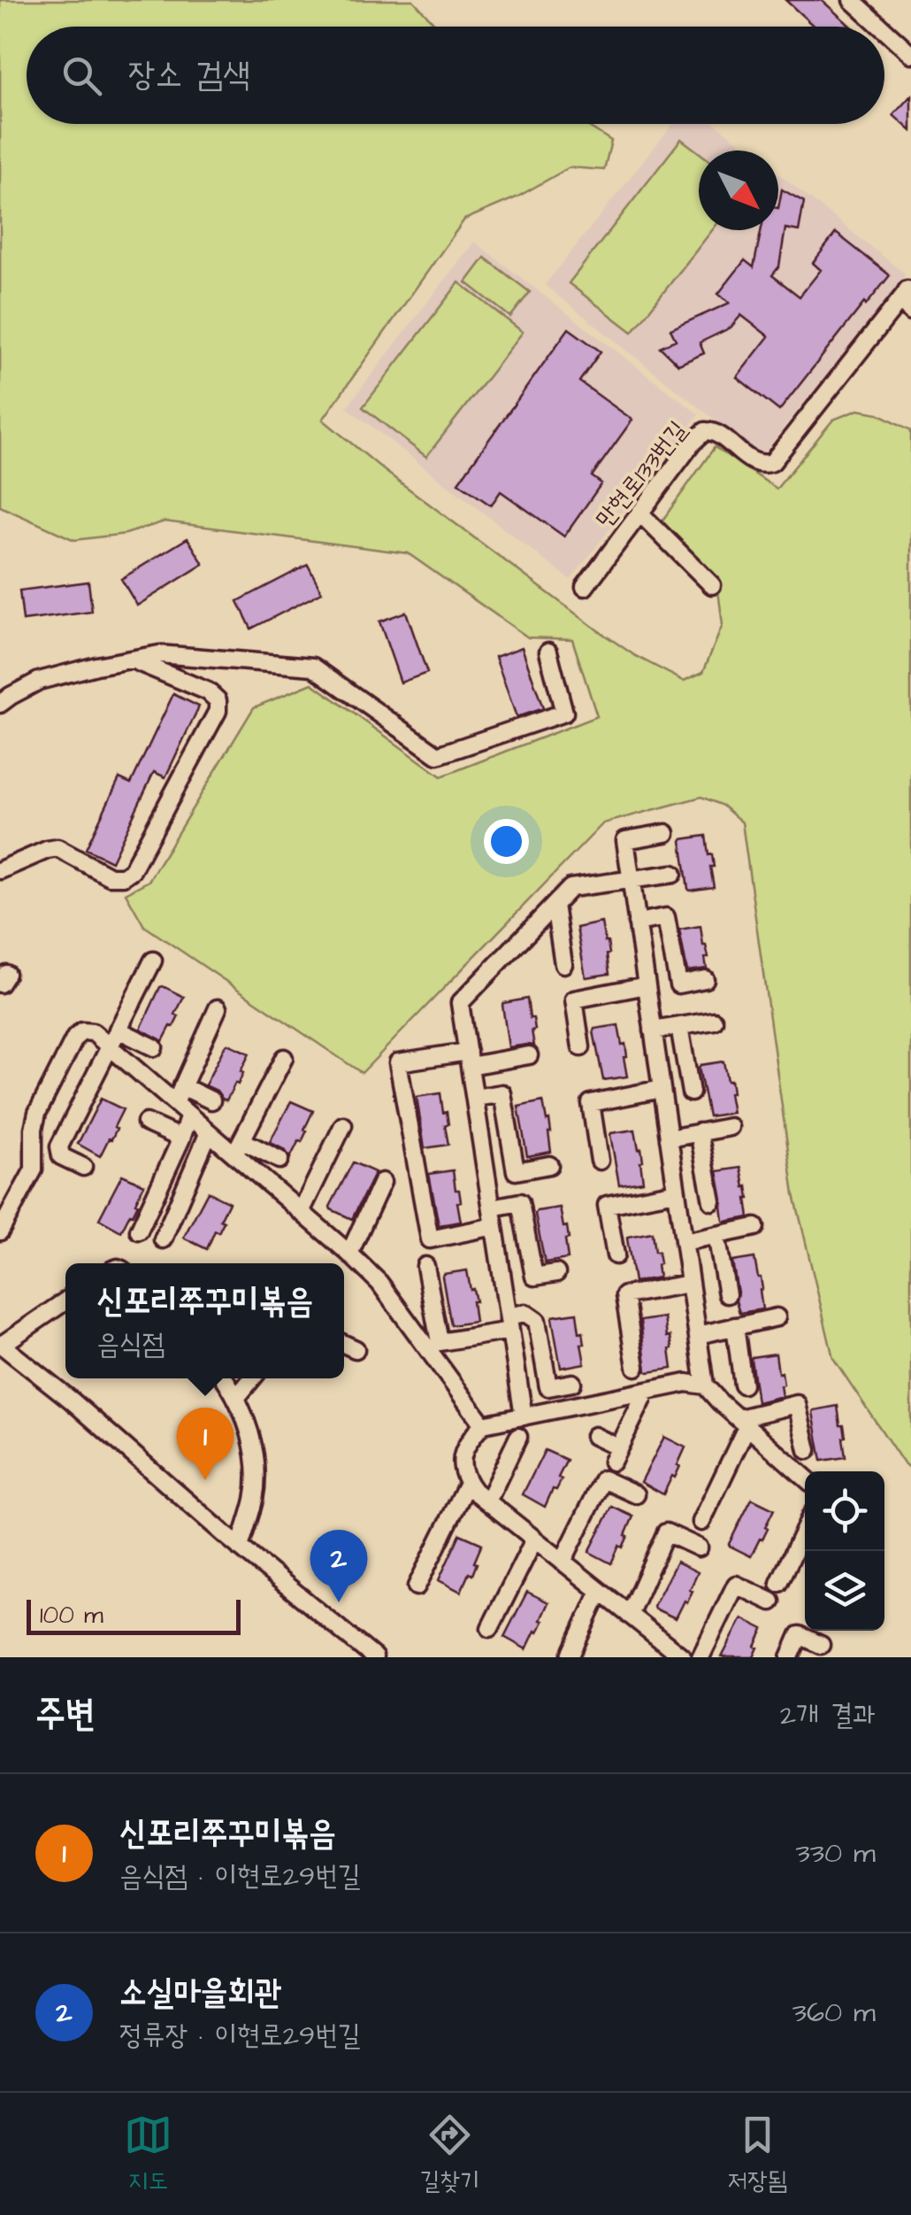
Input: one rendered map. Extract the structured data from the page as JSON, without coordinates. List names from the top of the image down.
{
  "streets": {
    "street": ["만현로133번길"]
  },
  "scale_bar": "100 m",
  "north": "bottom right",
  "page": {
    "search": "장소 검색",
    "popup": ["신포리쭈꾸미볶음", "음식점"],
    "pins": ["1", "2"],
    "scale": "100 m",
    "heading": ["주변", "2개 결과"],
    "list": [
      {
        "mark": "1",
        "name": "신포리쭈꾸미볶음",
        "note": "음식점 · 이현로29번길",
        "value": "330 m"
      },
      {
        "mark": "2",
        "name": "소실마을회관",
        "note": "정류장 · 이현로29번길",
        "value": "360 m"
      }
    ],
    "nav": ["지도", "길찾기", "저장됨"]
  }
}
